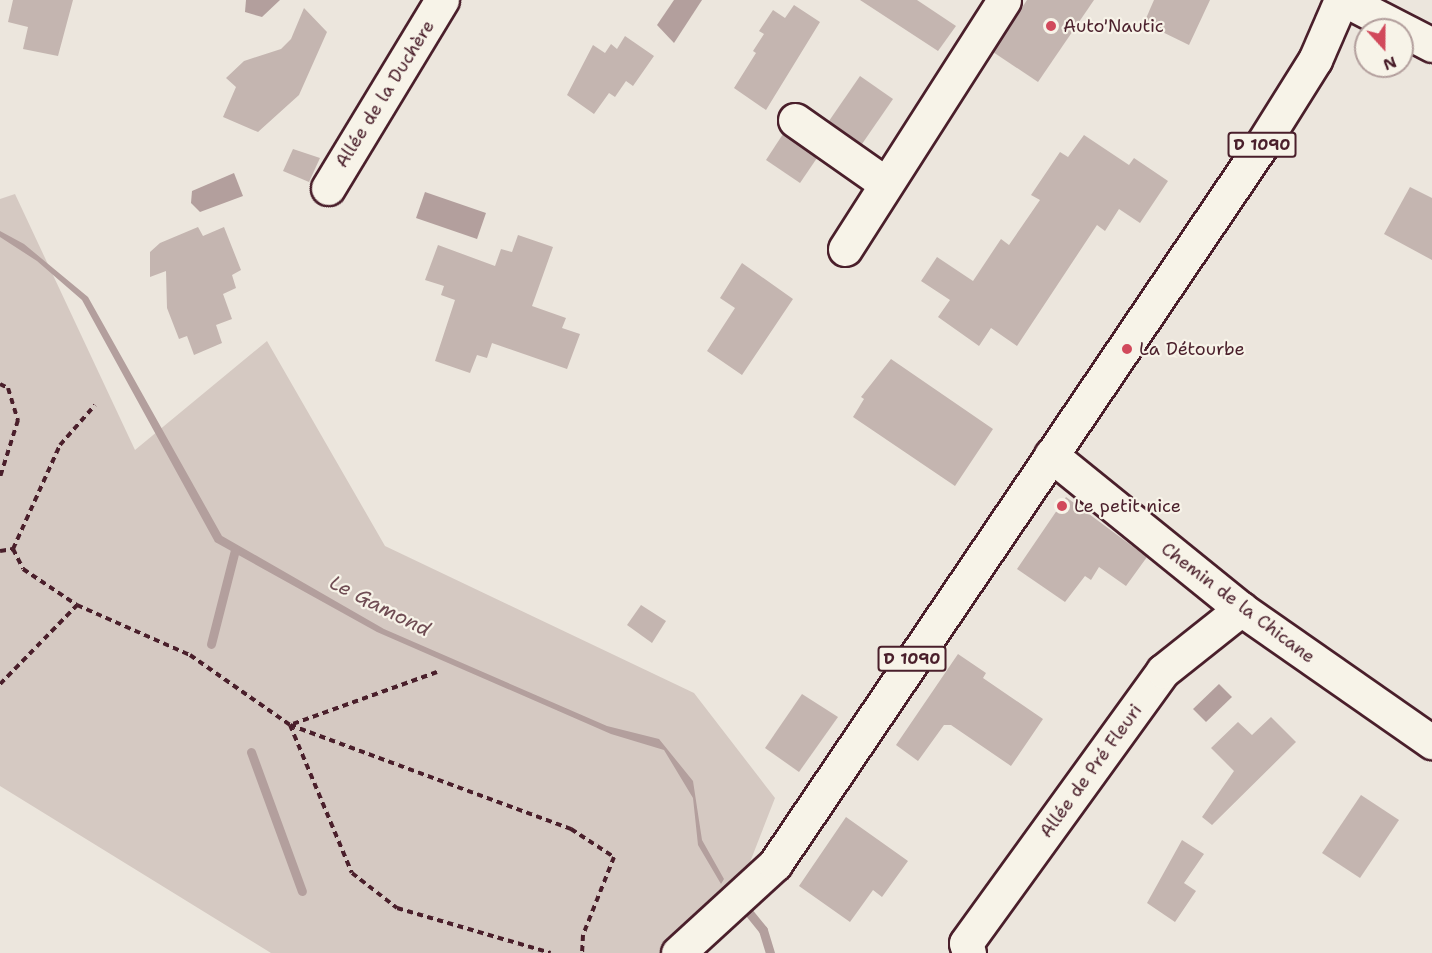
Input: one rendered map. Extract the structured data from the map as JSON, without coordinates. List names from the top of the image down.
{
  "streets": {
    "street": [
      "Allée de la Duchère",
      "D 1090",
      "Chemin de la Chicane",
      "Allée de Pré Fleuri"
    ]
  },
  "crossings": [
    ["D 1090", "Chemin de la Chicane"],
    ["Chemin de la Chicane", "Allée de Pré Fleuri"]
  ],
  "water": ["Le Gamond"],
  "places": ["Auto'Nautic", "La Détourbe", "Le petit nice"],
  "north": "bottom"
}
